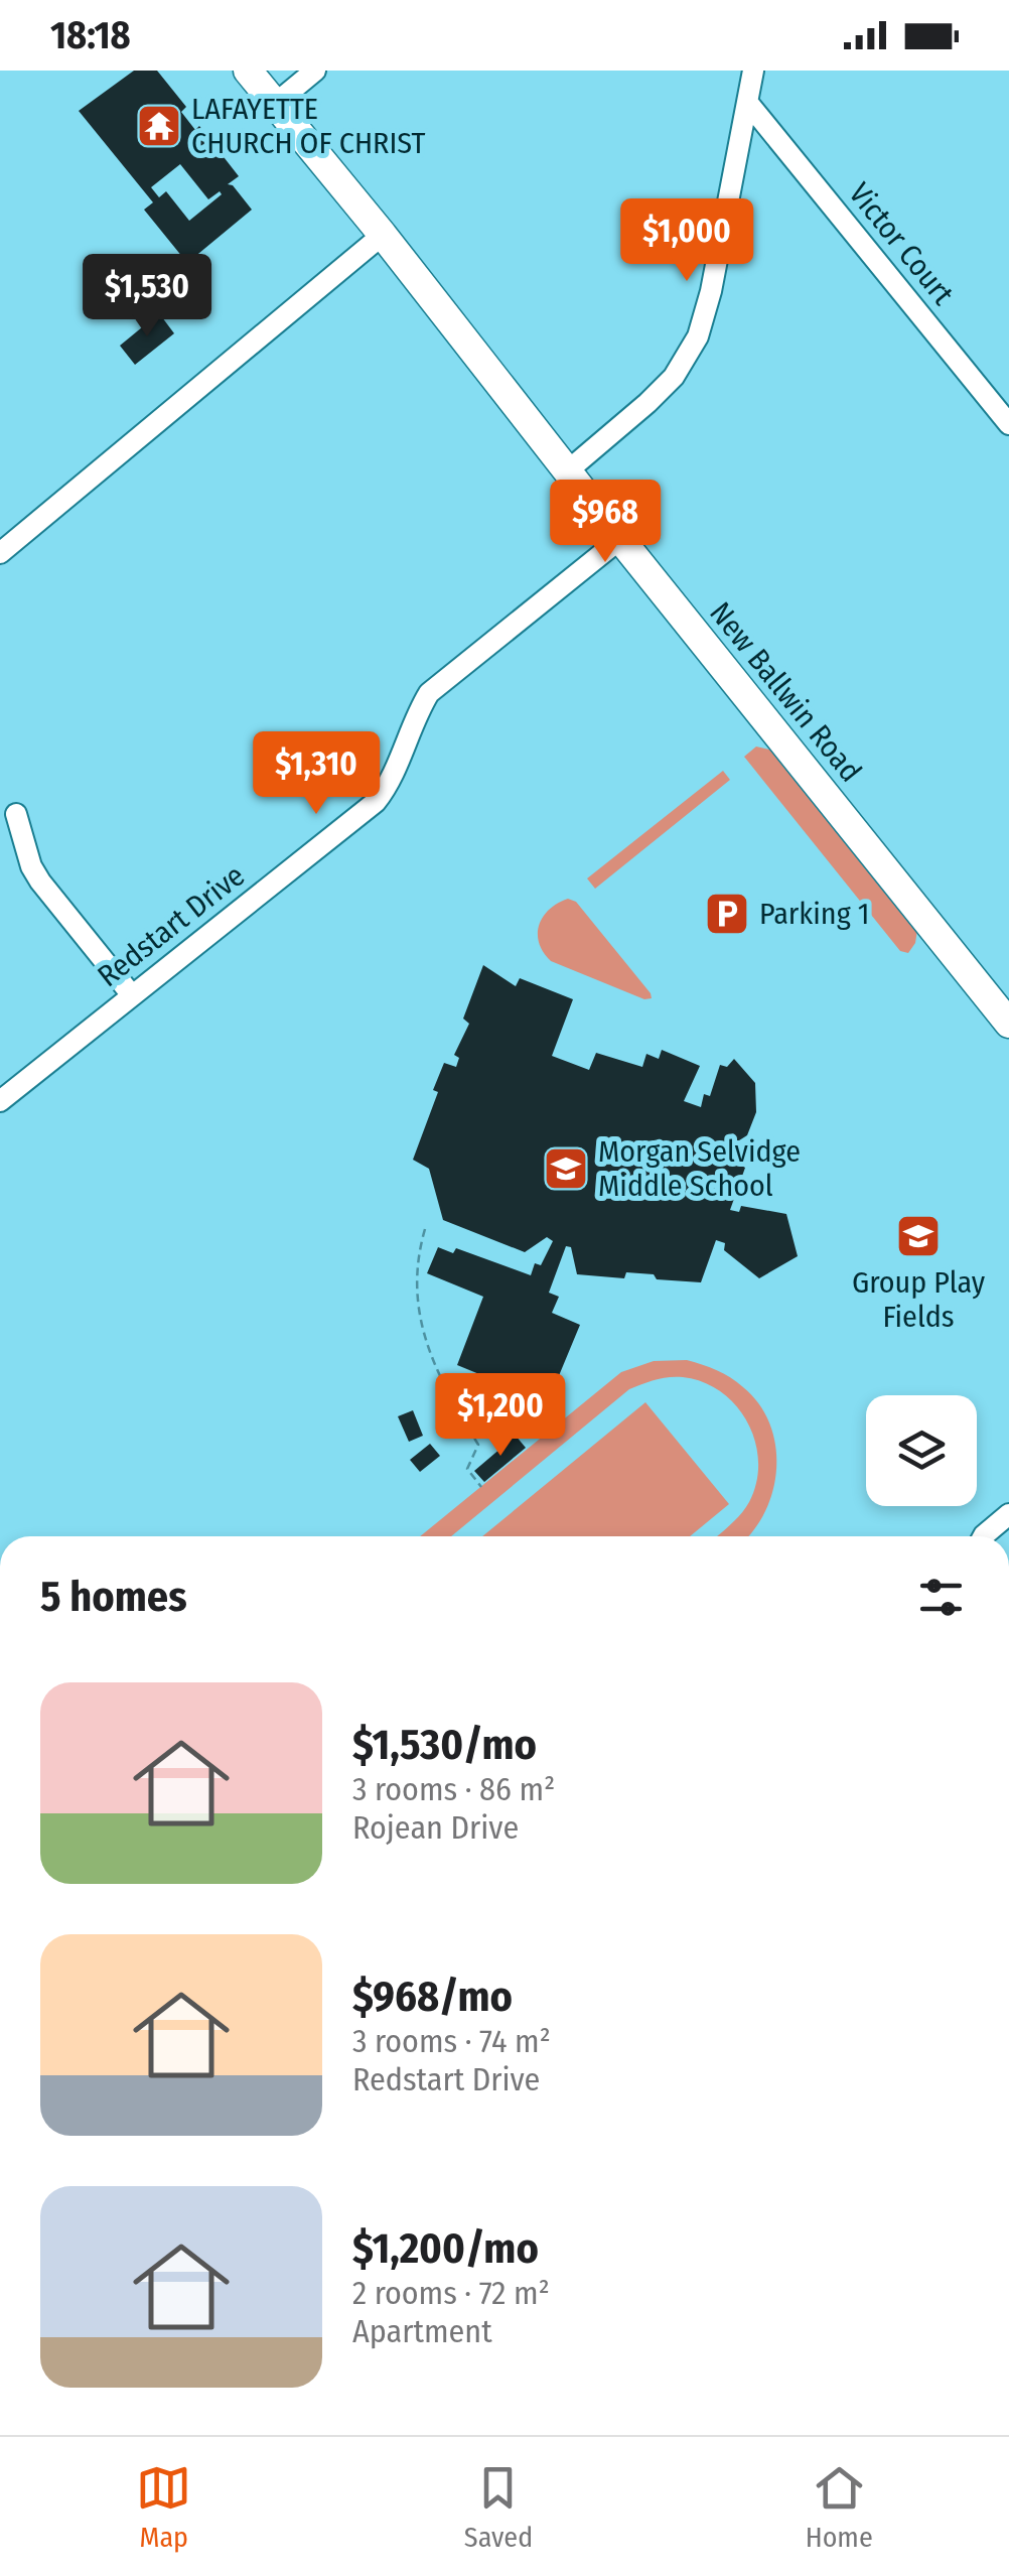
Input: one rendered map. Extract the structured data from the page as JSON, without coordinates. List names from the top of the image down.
{
  "streets": {
    "main road": ["New Ballwin Road"],
    "street": ["Victor Court", "Redstart Drive"]
  },
  "crossings": [
    ["New Ballwin Road", "Redstart Drive"]
  ],
  "places": {
    "temple": ["LAFAYETTE CHURCH OF CHRIST"],
    "parking": ["Parking 1"],
    "school or university": ["Morgan Selvidge Middle School", "Group Play Fields"]
  },
  "page": {
    "status": "18:18",
    "price": [
      "$1,000",
      "$1,530",
      "$968",
      "$1,310",
      "$1,200"
    ],
    "heading": "5 homes",
    "list": [
      {
        "name": "$1,530/mo",
        "note": "3 rooms · 86 m² · Rojean Drive"
      },
      {
        "name": "$968/mo",
        "note": "3 rooms · 74 m² · Redstart Drive"
      },
      {
        "name": "$1,200/mo",
        "note": "2 rooms · 72 m² · Apartment"
      }
    ],
    "tabs": ["Map", "Saved", "Home"]
  }
}
